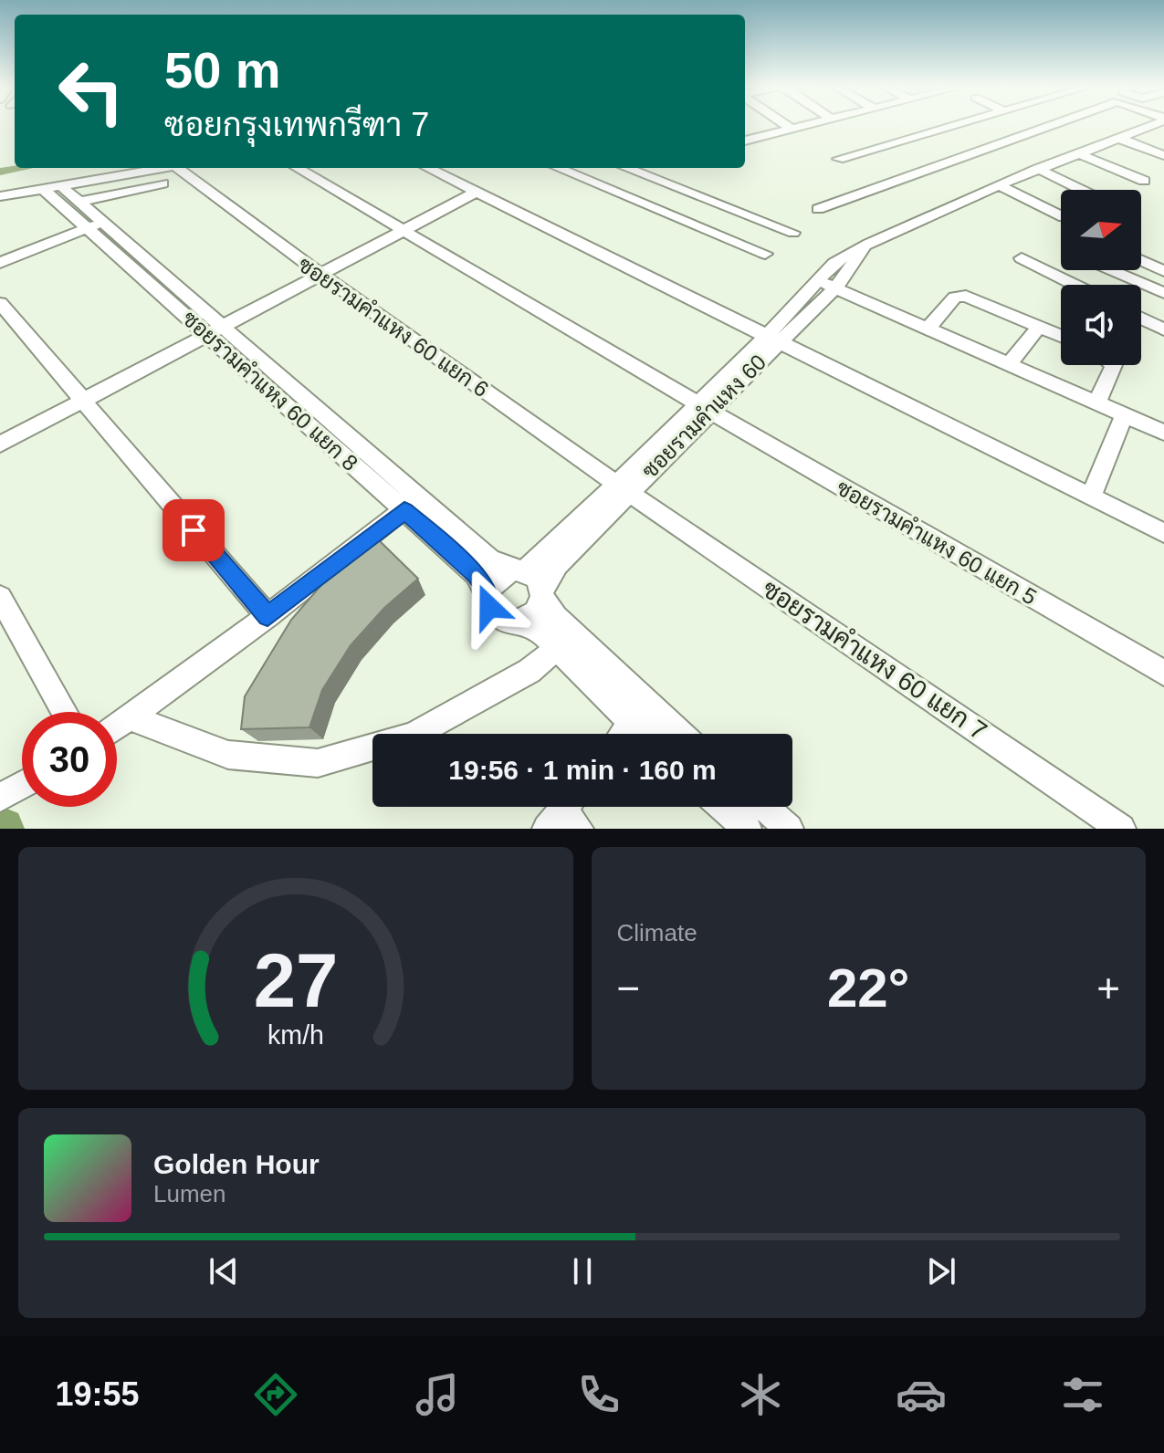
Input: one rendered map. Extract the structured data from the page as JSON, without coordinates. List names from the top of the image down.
{
  "streets": {
    "street": [
      "ซอยรามคำแหง 60 แยก 6",
      "ซอยรามคำแหง 60 แยก 8",
      "ซอยรามคำแหง 60",
      "ซอยรามคำแหง 60 แยก 5",
      "ซอยรามคำแหง 60 แยก 7"
    ]
  },
  "crossings": [
    ["ซอยรามคำแหง 60 แยก 6", "ซอยรามคำแหง 60"],
    ["ซอยรามคำแหง 60 แยก 6", "ซอยรามคำแหง 60 แยก 7"],
    ["ซอยรามคำแหง 60 แยก 8", "ซอยรามคำแหง 60"],
    ["ซอยรามคำแหง 60", "ซอยรามคำแหง 60 แยก 5"],
    ["ซอยรามคำแหง 60", "ซอยรามคำแหง 60 แยก 7"]
  ],
  "north": "right",
  "page": {
    "turn": ["50 m", "ซอยกรุงเทพกรีฑา 7"],
    "limit": "30",
    "trip": "19:56 · 1 min · 160 m",
    "tile": "Climate",
    "heat": ["−", "22°", "+"],
    "song": ["Golden Hour", "Lumen"],
    "tabs": "19:55",
    "gauge": ["27", "km/h"]
  }
}
